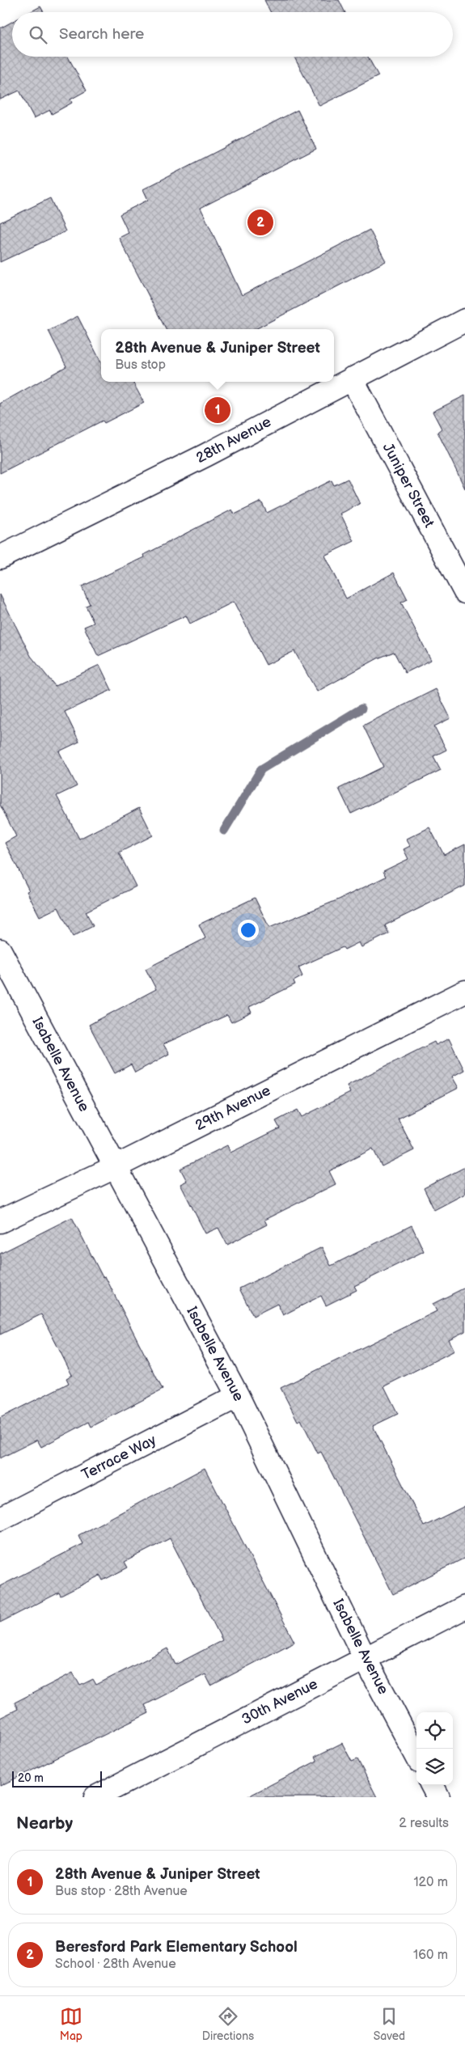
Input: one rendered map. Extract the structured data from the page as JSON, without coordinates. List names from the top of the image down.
{
  "streets": {
    "street": [
      "28th Avenue",
      "Juniper Street",
      "Isabelle Avenue",
      "29th Avenue",
      "Terrace Way",
      "30th Avenue"
    ]
  },
  "crossings": [
    ["28th Avenue", "Juniper Street"],
    ["Isabelle Avenue", "29th Avenue"],
    ["Isabelle Avenue", "Terrace Way"],
    ["Isabelle Avenue", "30th Avenue"]
  ],
  "scale_bar": "20 m",
  "page": {
    "search": "Search here",
    "pins": ["2", "1"],
    "popup": ["28th Avenue & Juniper Street", "Bus stop"],
    "scale": "20 m",
    "heading": ["Nearby", "2 results"],
    "list": [
      {
        "mark": "1",
        "name": "28th Avenue & Juniper Street",
        "note": "Bus stop · 28th Avenue",
        "value": "120 m"
      },
      {
        "mark": "2",
        "name": "Beresford Park Elementary School",
        "note": "School · 28th Avenue",
        "value": "160 m"
      }
    ],
    "nav": ["Map", "Directions", "Saved"]
  }
}
